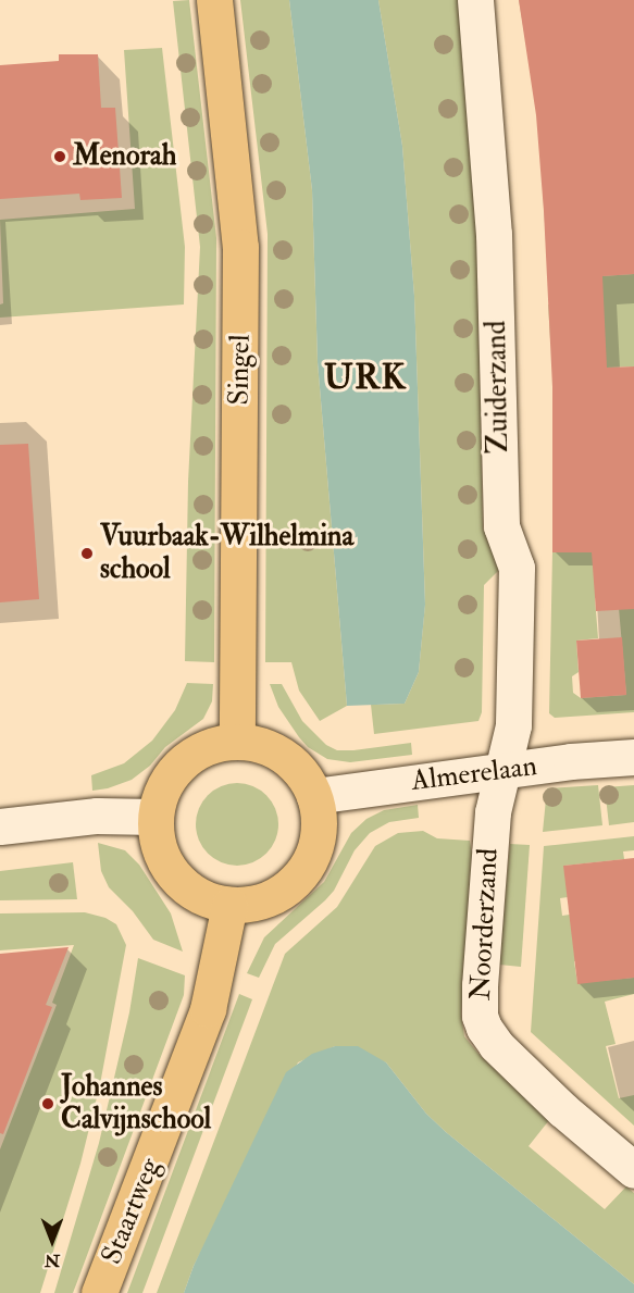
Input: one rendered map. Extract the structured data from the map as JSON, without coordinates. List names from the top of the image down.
{
  "streets": {
    "main road": ["Singel", "Staartweg"],
    "street": ["Zuiderzand", "Almerelaan", "Noorderzand"]
  },
  "crossings": [
    ["Singel", "Almerelaan"],
    ["Singel", "Staartweg"],
    ["Zuiderzand", "Almerelaan"],
    ["Zuiderzand", "Noorderzand"],
    ["Almerelaan", "Noorderzand"],
    ["Almerelaan", "Staartweg"]
  ],
  "districts": ["URK"],
  "places": ["Menorah", "Vuurbaak-Wilhelmina school", "Johannes Calvijnschool"],
  "north": "bottom"
}
